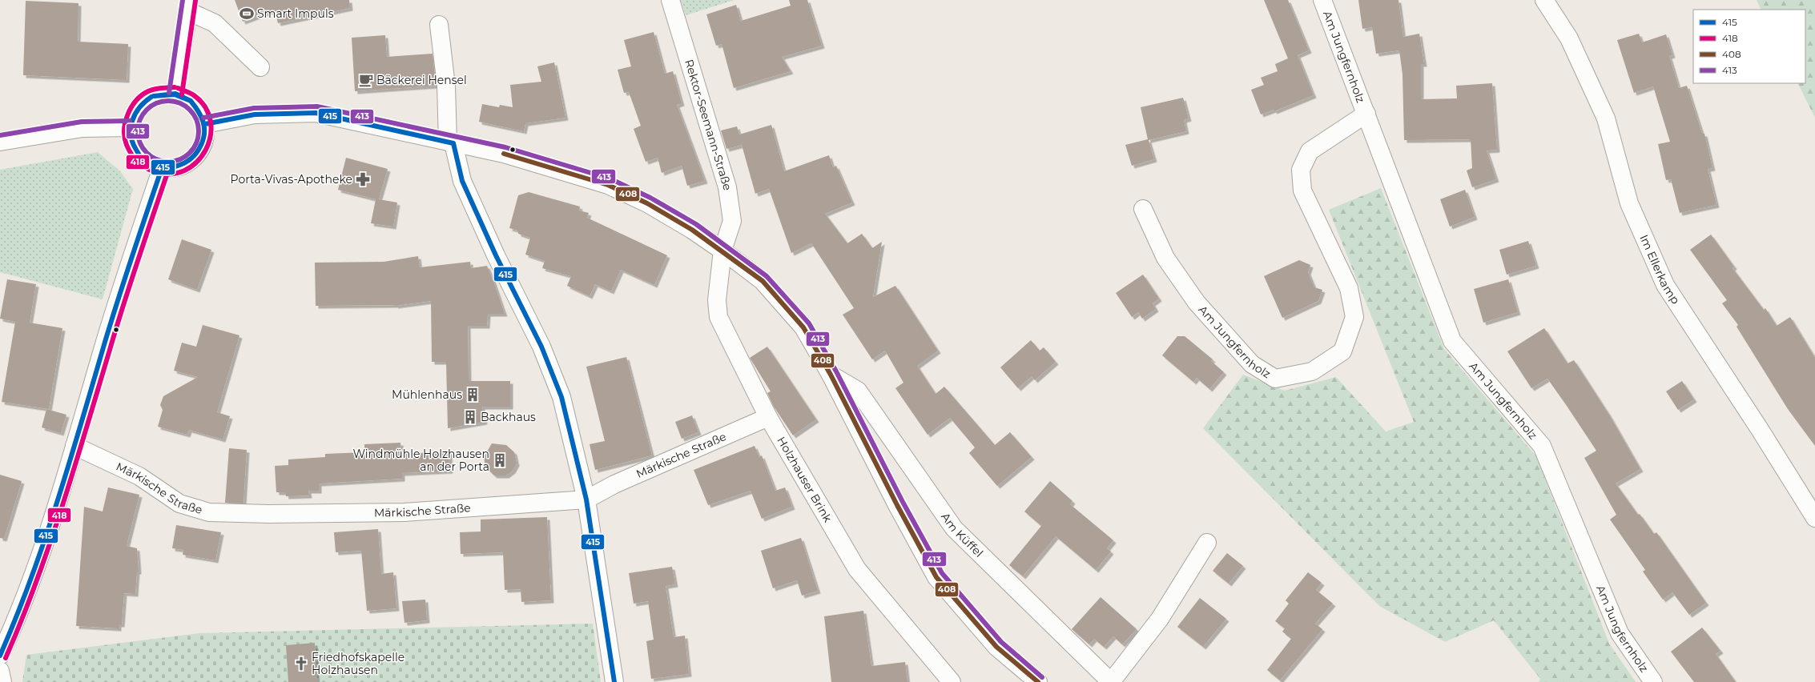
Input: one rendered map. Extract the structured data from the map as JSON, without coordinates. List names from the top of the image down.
{
  "streets": {
    "street": [
      "Am Jungfernholz",
      "Rektor-Seemann-Straße",
      "Im Ellerkamp",
      "Märkische Straße",
      "Holzhauser Brink",
      "Am Küffel"
    ]
  },
  "crossings": [
    ["Rektor-Seemann-Straße", "Holzhauser Brink"],
    ["Märkische Straße", "Holzhauser Brink"]
  ],
  "places": {
    "sports": ["Smart Impuls"],
    "cafe": ["Bäckerei Hensel"],
    "pharmacy": ["Porta-Vivas-Apotheke"],
    "building": ["Mühlenhaus", "Backhaus", "Windmühle Holzhausen an der Porta"],
    "church": ["Friedhofskapelle Holzhausen"]
  },
  "lines": [
    "transit line 413",
    "transit line 418",
    "transit line 415",
    "transit line 408"
  ],
  "legend": [
    "415",
    "418",
    "408",
    "413"
  ]
}
